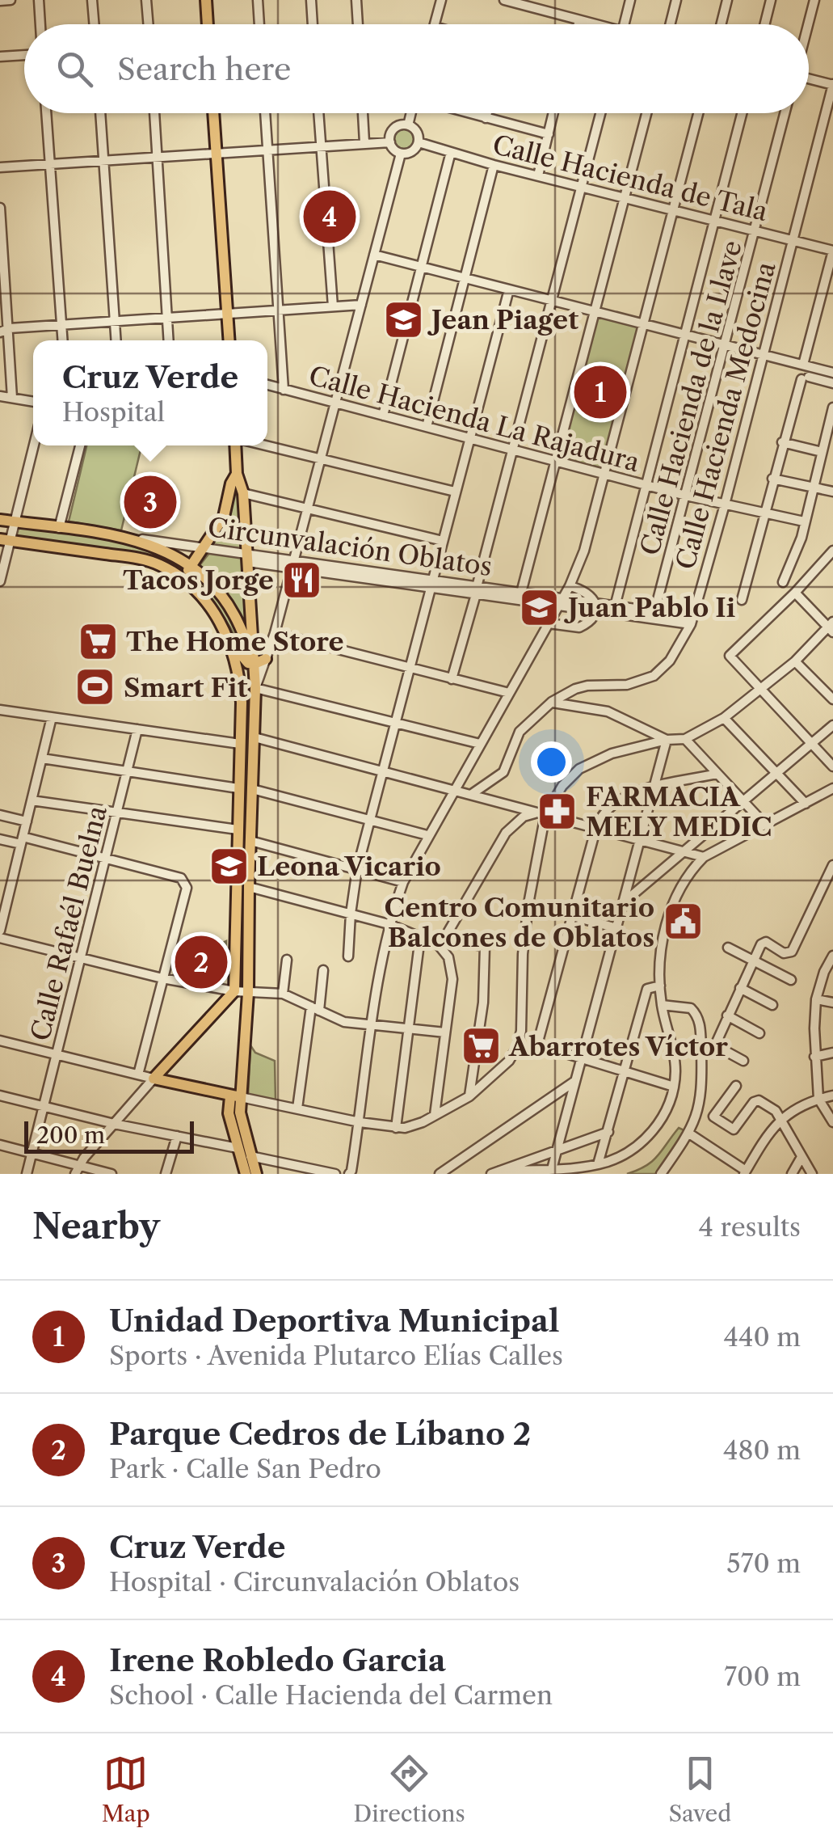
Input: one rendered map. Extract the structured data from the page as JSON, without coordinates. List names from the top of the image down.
{
  "streets": {
    "main road": ["Circunvalación Oblatos"],
    "street": [
      "Calle Hacienda de Tala",
      "Calle Hacienda de la Llave",
      "Calle Hacienda Medocina",
      "Calle Hacienda La Rajadura",
      "Calle Rafaél Buelna"
    ]
  },
  "crossings": [
    ["Calle Hacienda de Tala", "Calle Hacienda de la Llave"],
    ["Calle Hacienda de Tala", "Calle Hacienda Medocina"],
    ["Calle Hacienda de la Llave", "Calle Hacienda La Rajadura"],
    ["Calle Hacienda de la Llave", "Circunvalación Oblatos"],
    ["Calle Hacienda Medocina", "Calle Hacienda La Rajadura"],
    ["Calle Hacienda Medocina", "Circunvalación Oblatos"]
  ],
  "places": {
    "school or university": ["Jean Piaget", "Juan Pablo Ii", "Leona Vicario"],
    "restaurant": ["Tacos Jorge"],
    "supermarket": ["The Home Store", "Abarrotes Víctor"],
    "sports": ["Smart Fit"],
    "pharmacy": ["FARMACIA MELY MEDIC"],
    "public building": ["Centro Comunitario Balcones de Oblatos"]
  },
  "scale_bar": "200 m",
  "page": {
    "search": "Search here",
    "pins": [
      "4",
      "1",
      "3",
      "2"
    ],
    "popup": ["Cruz Verde", "Hospital"],
    "scale": "200 m",
    "heading": ["Nearby", "4 results"],
    "list": [
      {
        "mark": "1",
        "name": "Unidad Deportiva Municipal",
        "note": "Sports · Avenida Plutarco Elías Calles",
        "value": "440 m"
      },
      {
        "mark": "2",
        "name": "Parque Cedros de Líbano 2",
        "note": "Park · Calle San Pedro",
        "value": "480 m"
      },
      {
        "mark": "3",
        "name": "Cruz Verde",
        "note": "Hospital · Circunvalación Oblatos",
        "value": "570 m"
      },
      {
        "mark": "4",
        "name": "Irene Robledo Garcia",
        "note": "School · Calle Hacienda del Carmen",
        "value": "700 m"
      }
    ],
    "nav": ["Map", "Directions", "Saved"]
  }
}
